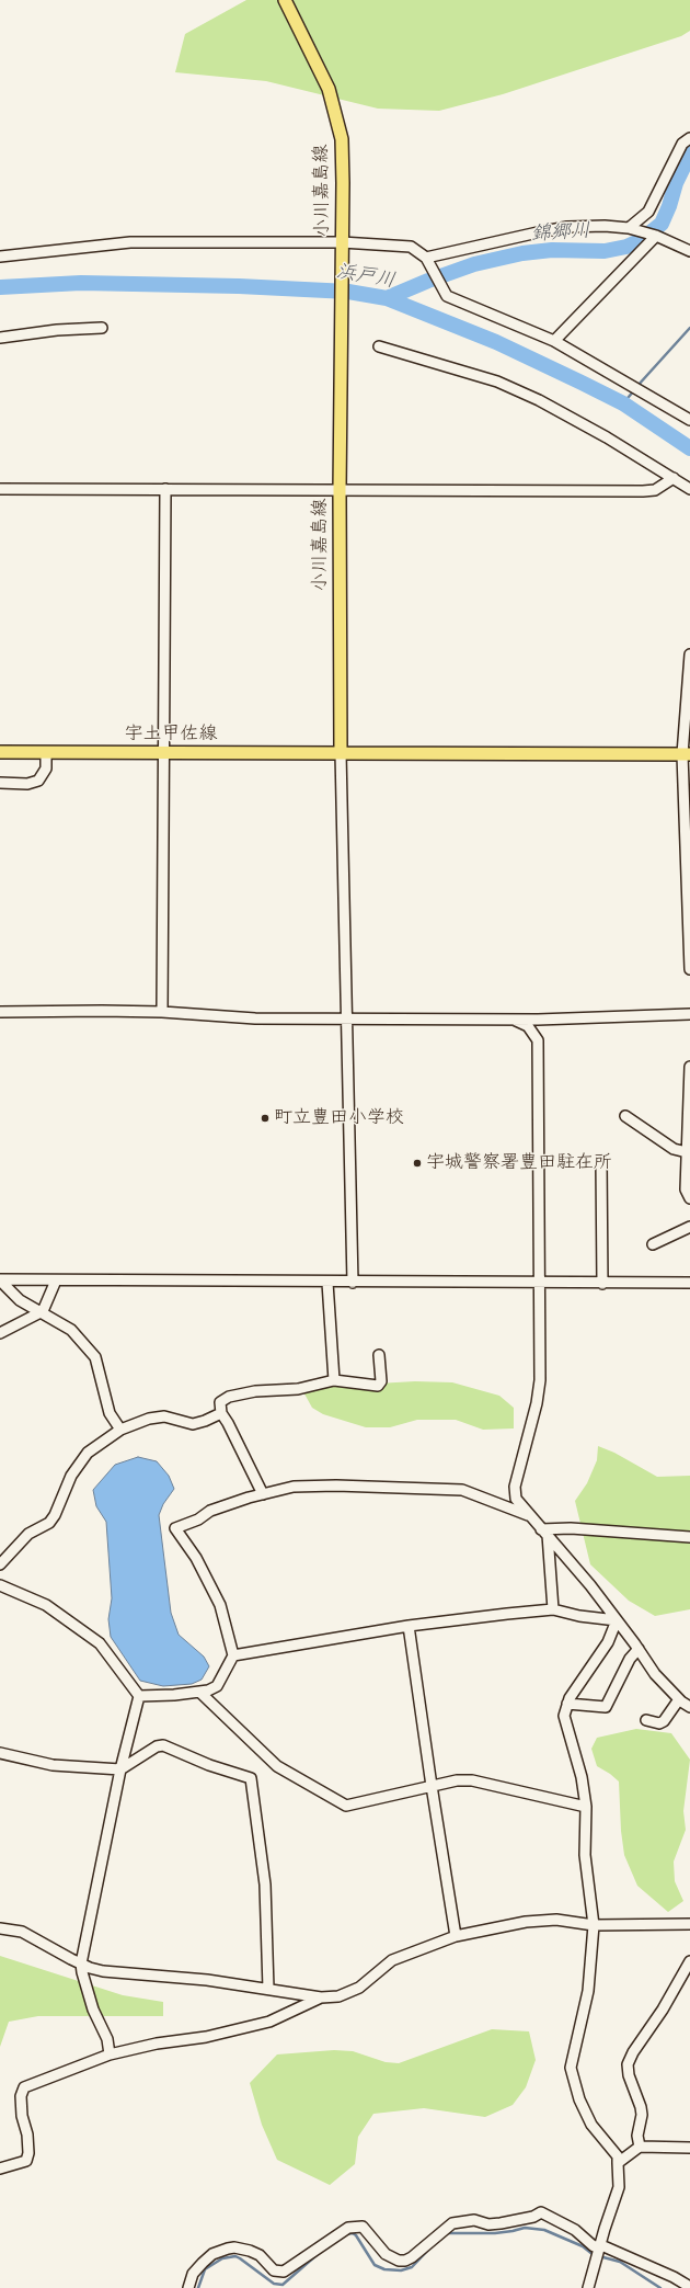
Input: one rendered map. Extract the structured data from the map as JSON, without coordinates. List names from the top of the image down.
{
  "streets": {
    "main road": ["小川嘉島線", "宇土甲佐線"]
  },
  "crossings": [
    ["小川嘉島線", "宇土甲佐線"]
  ],
  "water": ["錦郷川", "浜戸川"],
  "places": ["町立豊田小学校", "宇城警察署豊田駐在所"]
}
